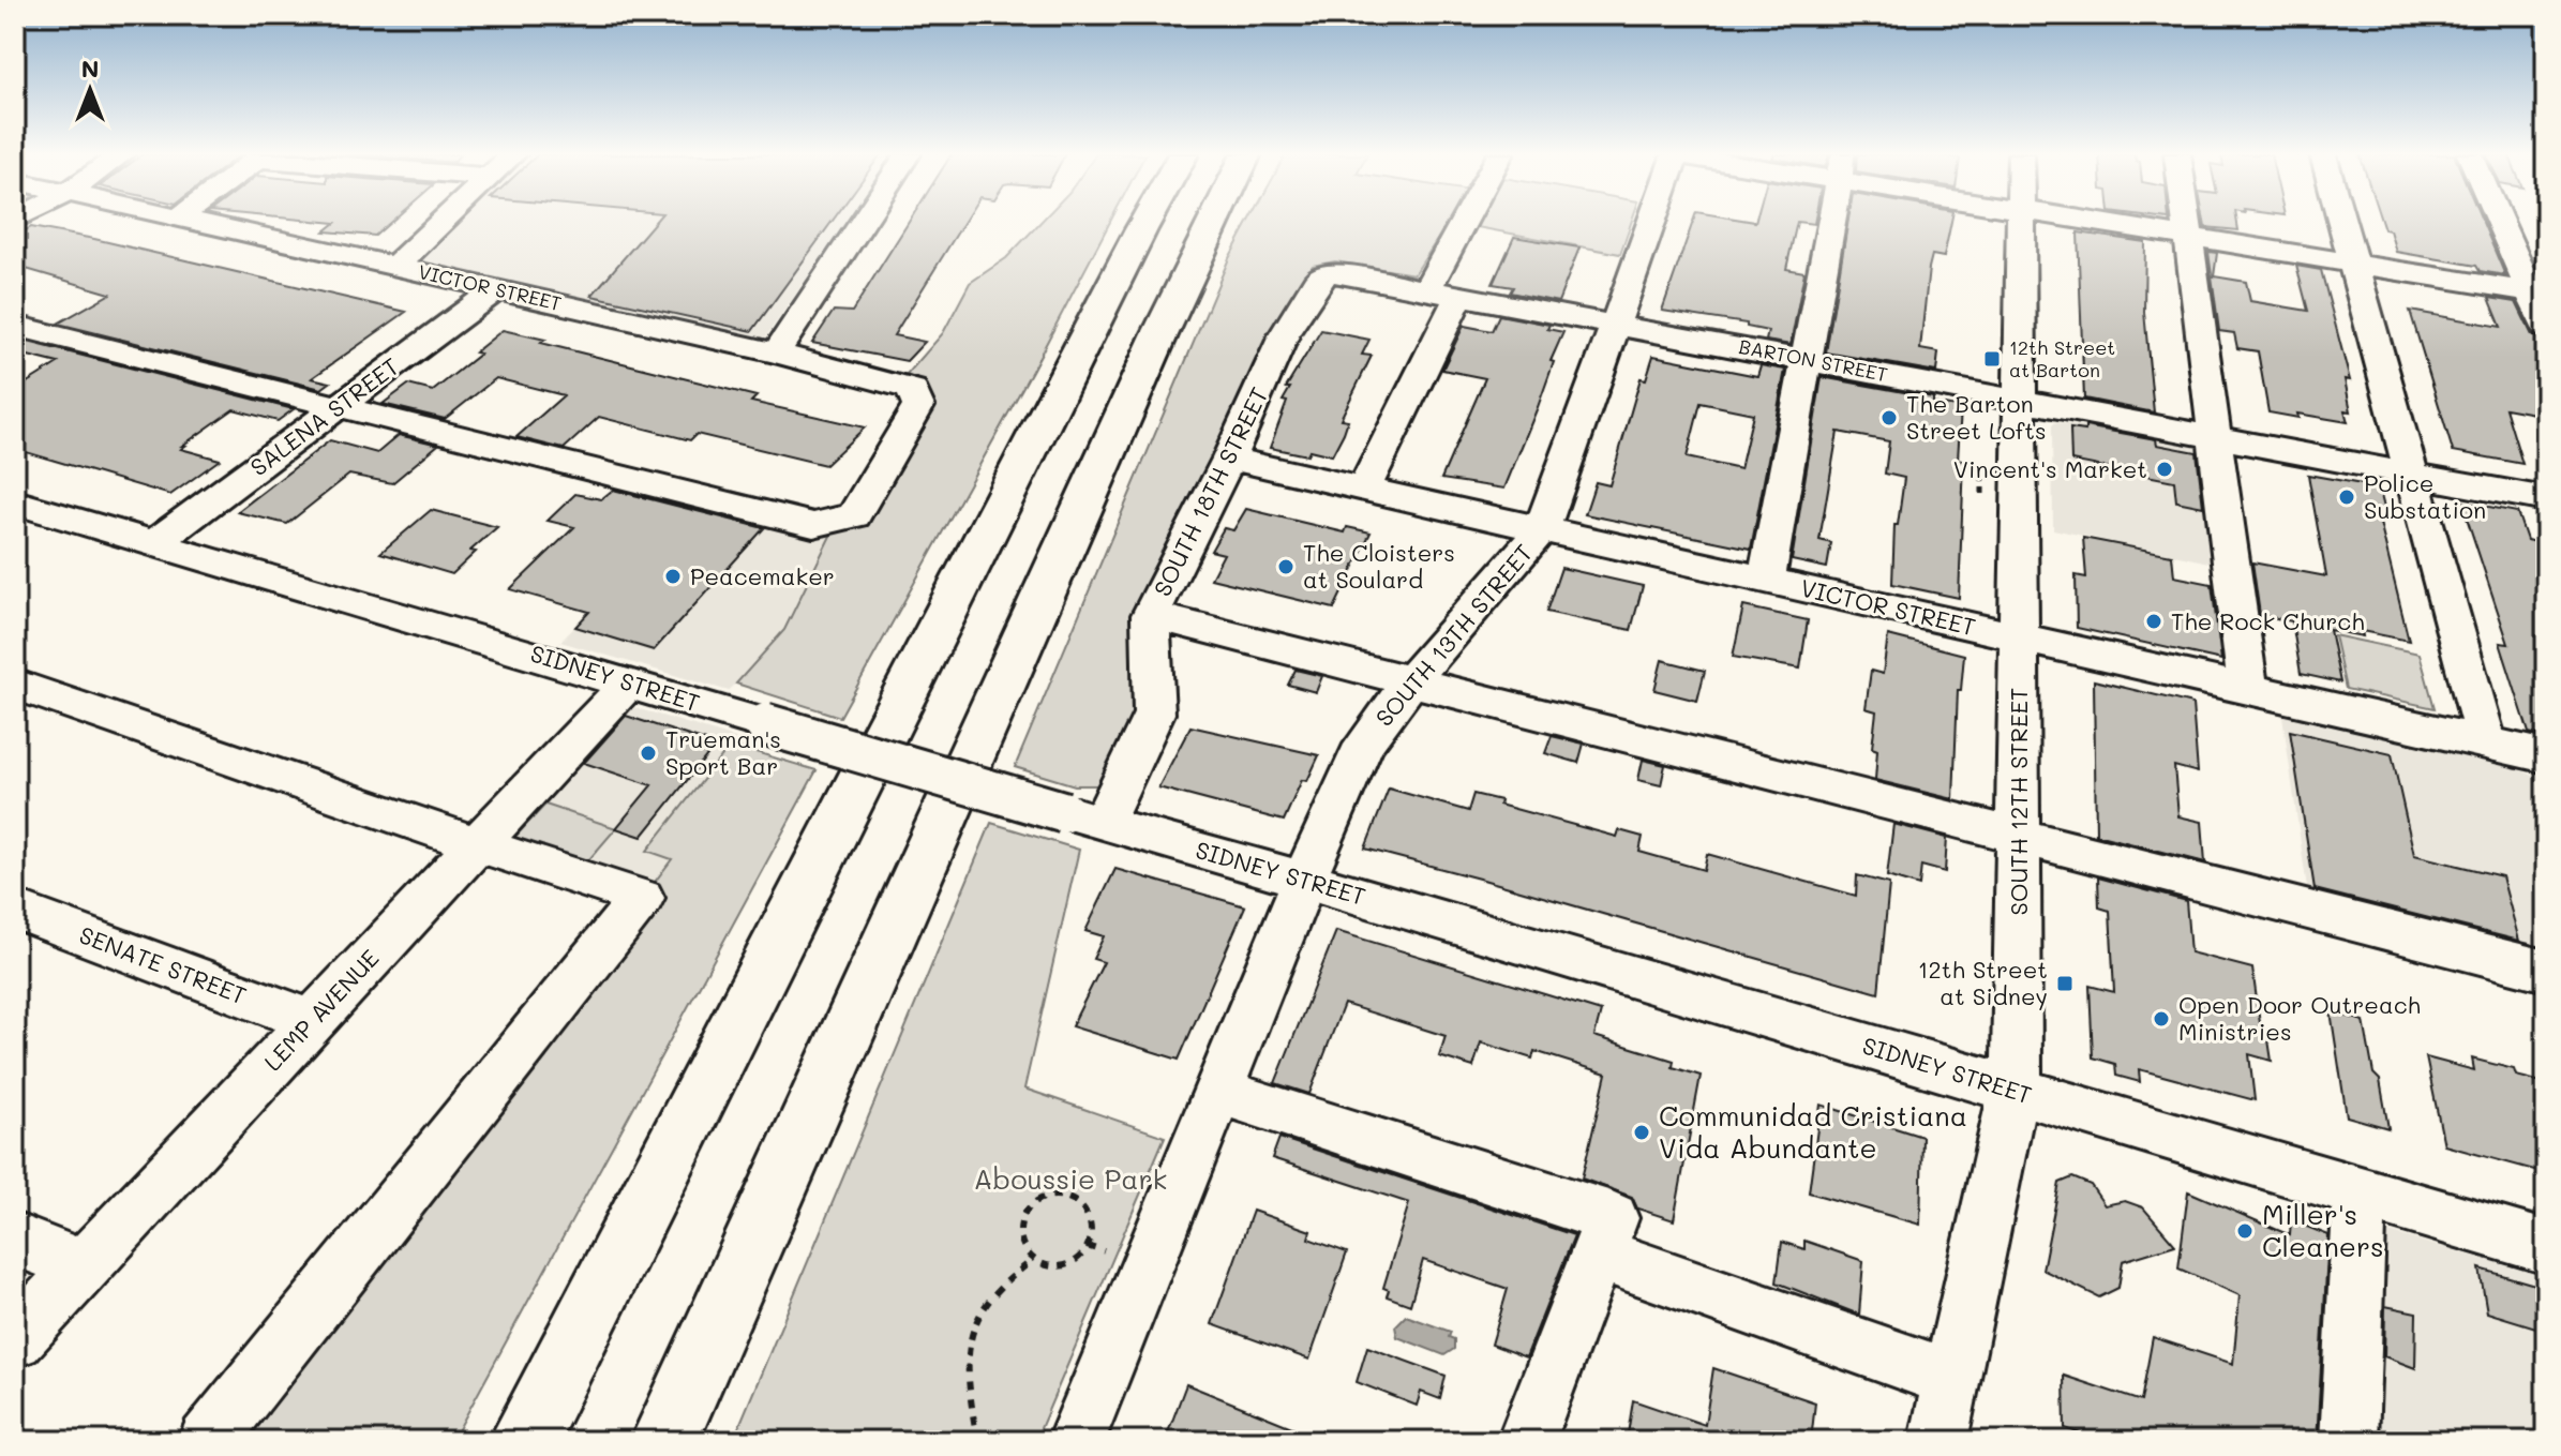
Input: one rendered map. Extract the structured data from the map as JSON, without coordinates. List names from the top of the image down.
{
  "streets": {
    "street": [
      "VICTOR STREET",
      "BARTON STREET",
      "SALENA STREET",
      "SOUTH 18TH STREET",
      "SOUTH 13TH STREET",
      "SIDNEY STREET",
      "SOUTH 12TH STREET",
      "SENATE STREET",
      "LEMP AVENUE"
    ]
  },
  "crossings": [
    ["VICTOR STREET", "SALENA STREET"],
    ["VICTOR STREET", "SOUTH 18TH STREET"],
    ["VICTOR STREET", "SOUTH 13TH STREET"],
    ["VICTOR STREET", "SOUTH 12TH STREET"],
    ["BARTON STREET", "SOUTH 18TH STREET"],
    ["BARTON STREET", "SOUTH 13TH STREET"],
    ["BARTON STREET", "SOUTH 12TH STREET"],
    ["SALENA STREET", "SIDNEY STREET"],
    ["SOUTH 18TH STREET", "SIDNEY STREET"],
    ["SOUTH 13TH STREET", "SIDNEY STREET"],
    ["SIDNEY STREET", "SOUTH 12TH STREET"],
    ["SIDNEY STREET", "LEMP AVENUE"],
    ["SENATE STREET", "LEMP AVENUE"]
  ],
  "parks": ["Aboussie Park"],
  "places": {
    "transit": ["12th Street at Barton", "12th Street at Sidney"],
    "other": [
      "The Barton Street Lofts",
      "Vincent's Market",
      "Police Substation",
      "The Cloisters at Soulard",
      "Peacemaker",
      "The Rock Church",
      "Trueman's Sport Bar",
      "Open Door Outreach Ministries",
      "Communidad Cristiana Vida Abundante",
      "Miller's Cleaners"
    ]
  },
  "north": "top"
}
